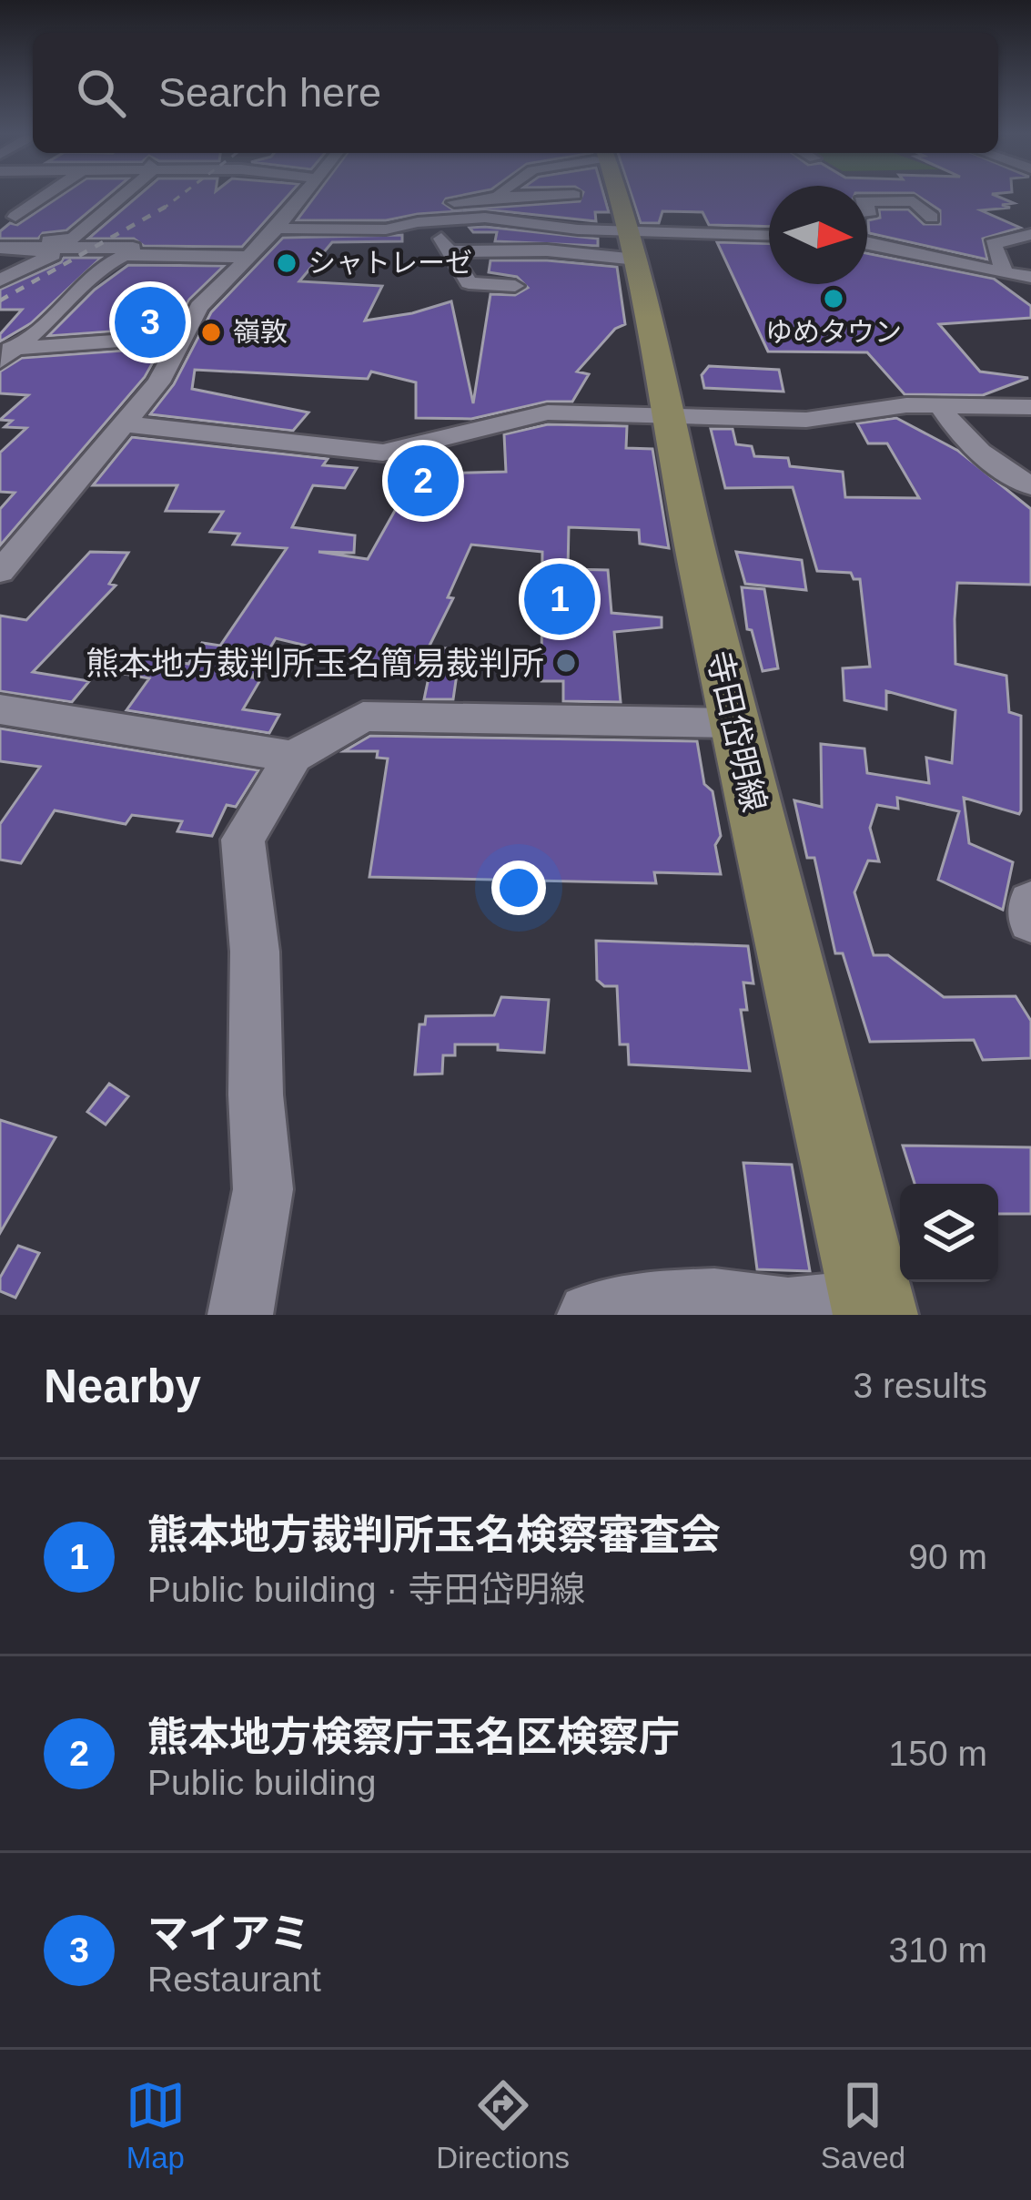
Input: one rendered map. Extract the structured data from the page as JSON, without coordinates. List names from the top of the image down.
{
  "streets": {
    "main road": ["寺田岱明線"]
  },
  "places": [
    "シャトレーゼ",
    "ゆめタウン",
    "嶺敦",
    "熊本地方裁判所玉名簡易裁判所"
  ],
  "north": "right",
  "page": {
    "search": "Search here",
    "pins": ["3", "2", "1"],
    "heading": ["Nearby", "3 results"],
    "list": [
      {
        "mark": "1",
        "name": "熊本地方裁判所玉名検察審査会",
        "note": "Public building · 寺田岱明線",
        "value": "90 m"
      },
      {
        "mark": "2",
        "name": "熊本地方検察庁玉名区検察庁",
        "note": "Public building",
        "value": "150 m"
      },
      {
        "mark": "3",
        "name": "マイアミ",
        "note": "Restaurant",
        "value": "310 m"
      }
    ],
    "nav": ["Map", "Directions", "Saved"]
  }
}
